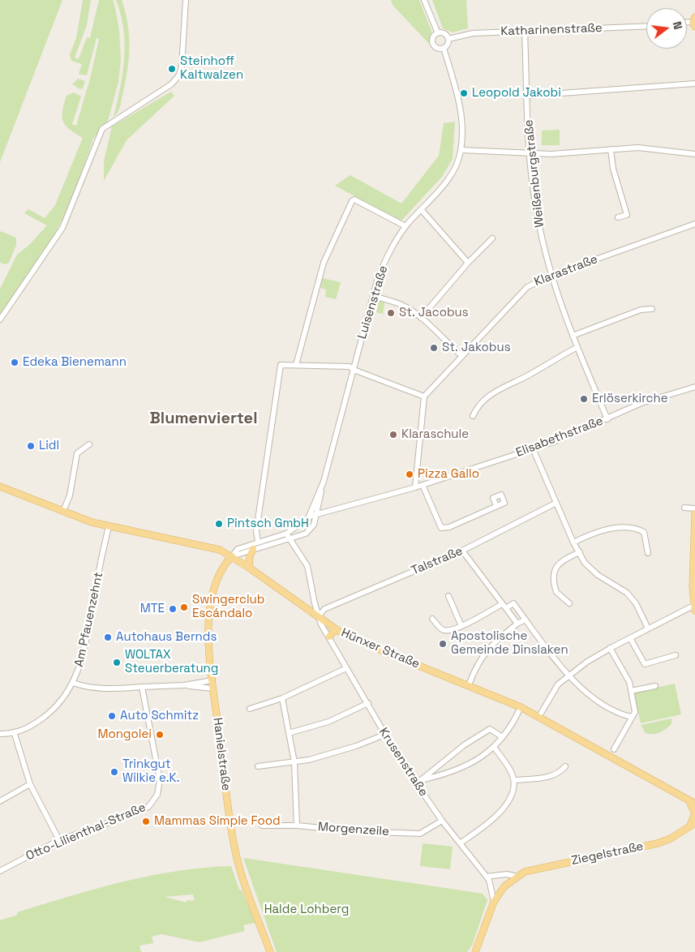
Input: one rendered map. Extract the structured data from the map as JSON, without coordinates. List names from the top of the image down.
{
  "streets": {
    "main road": ["Hünxer Straße", "Hanielstraße", "Ziegelstraße"],
    "street": [
      "Katharinenstraße",
      "Weißenburgstraße",
      "Klarastraße",
      "Luisenstraße",
      "Elisabethstraße",
      "Talstraße",
      "Am Pfauenzehnt",
      "Krusenstraße",
      "Morgenzeile",
      "Otto-Lilienthal-Straße"
    ]
  },
  "crossings": [
    ["Katharinenstraße", "Weißenburgstraße"],
    ["Katharinenstraße", "Luisenstraße"],
    ["Weißenburgstraße", "Klarastraße"],
    ["Weißenburgstraße", "Elisabethstraße"],
    ["Luisenstraße", "Elisabethstraße"],
    ["Luisenstraße", "Hünxer Straße"],
    ["Luisenstraße", "Hanielstraße"],
    ["Talstraße", "Hünxer Straße"],
    ["Talstraße", "Krusenstraße"],
    ["Am Pfauenzehnt", "Hünxer Straße"],
    ["Hünxer Straße", "Hanielstraße"],
    ["Hünxer Straße", "Krusenstraße"],
    ["Krusenstraße", "Morgenzeile"],
    ["Krusenstraße", "Ziegelstraße"]
  ],
  "districts": ["Blumenviertel"],
  "parks": ["Halde Lohberg"],
  "places": [
    "Steinhoff Kaltwalzen",
    "Leopold Jakobi",
    "St. Jacobus",
    "St. Jakobus",
    "Edeka Bienemann",
    "Erlöserkirche",
    "Klaraschule",
    "Lidl",
    "Pizza Gallo",
    "Pintsch GmbH",
    "Swingerclub Escándalo",
    "MTE",
    "Autohaus Bernds",
    "Apostolische Gemeinde Dinslaken",
    "WOLTAX Steuerberatung",
    "Auto Schmitz",
    "Mongolei",
    "Trinkgut Wilkie e.K.",
    "Mammas Simple Food"
  ],
  "north": "right"
}
